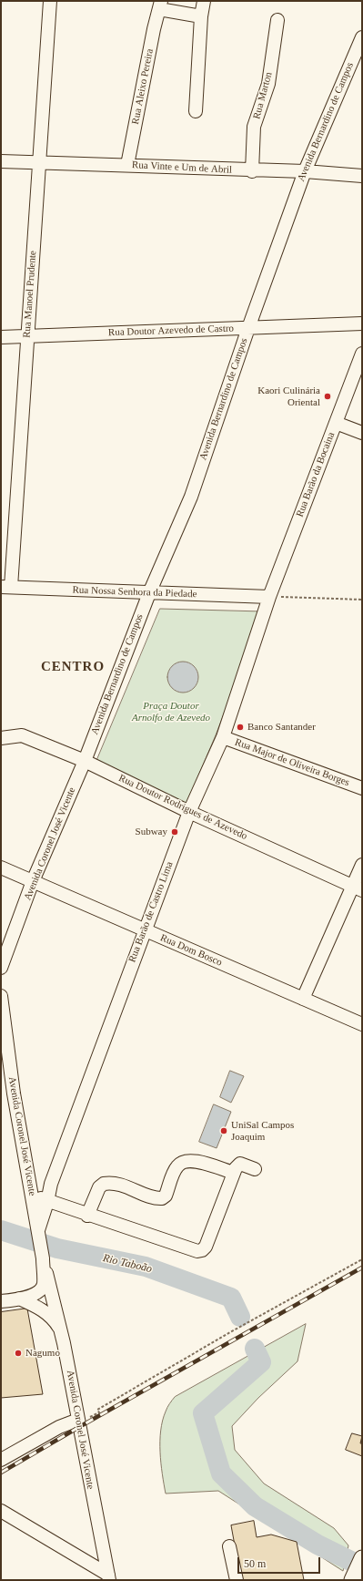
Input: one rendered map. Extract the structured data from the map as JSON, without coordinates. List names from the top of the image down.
{
  "streets": {
    "street": [
      "Rua Aleixo Pereira",
      "Rua Marton",
      "Avenida Bernardino de Campos",
      "Rua Vinte e Um de Abril",
      "Rua Manoel Prudente",
      "Rua Doutor Azevedo de Castro",
      "Rua Barão da Bocaina",
      "Rua Nossa Senhora da Piedade",
      "Rua Major de Oliveira Borges",
      "Rua Doutor Rodrigues de Azevedo",
      "Avenida Coronel José Vicente",
      "Rua Barão de Castro Lima",
      "Rua Dom Bosco"
    ]
  },
  "crossings": [
    ["Rua Aleixo Pereira", "Rua Vinte e Um de Abril"],
    ["Rua Marton", "Rua Vinte e Um de Abril"],
    ["Avenida Bernardino de Campos", "Rua Vinte e Um de Abril"],
    ["Avenida Bernardino de Campos", "Rua Doutor Azevedo de Castro"],
    ["Avenida Bernardino de Campos", "Rua Nossa Senhora da Piedade"],
    ["Avenida Bernardino de Campos", "Rua Doutor Rodrigues de Azevedo"],
    ["Avenida Bernardino de Campos", "Avenida Coronel José Vicente"],
    ["Rua Vinte e Um de Abril", "Rua Manoel Prudente"],
    ["Rua Manoel Prudente", "Rua Doutor Azevedo de Castro"],
    ["Rua Manoel Prudente", "Rua Nossa Senhora da Piedade"],
    ["Rua Barão da Bocaina", "Rua Nossa Senhora da Piedade"],
    ["Rua Barão da Bocaina", "Rua Barão de Castro Lima"],
    ["Rua Nossa Senhora da Piedade", "Rua Barão de Castro Lima"],
    ["Rua Major de Oliveira Borges", "Rua Barão de Castro Lima"],
    ["Rua Doutor Rodrigues de Azevedo", "Avenida Coronel José Vicente"],
    ["Rua Doutor Rodrigues de Azevedo", "Rua Barão de Castro Lima"],
    ["Avenida Coronel José Vicente", "Rua Barão de Castro Lima"],
    ["Avenida Coronel José Vicente", "Rua Dom Bosco"],
    ["Rua Barão de Castro Lima", "Rua Dom Bosco"]
  ],
  "districts": ["CENTRO"],
  "water": ["Rio Taboão"],
  "parks": ["Praça Doutor Arnolfo de Azevedo"],
  "places": [
    "Kaori Culinária Oriental",
    "Banco Santander",
    "Subway",
    "UniSal Campos Joaquim",
    "Nagumo"
  ],
  "scale_bar": "50 m"
}
